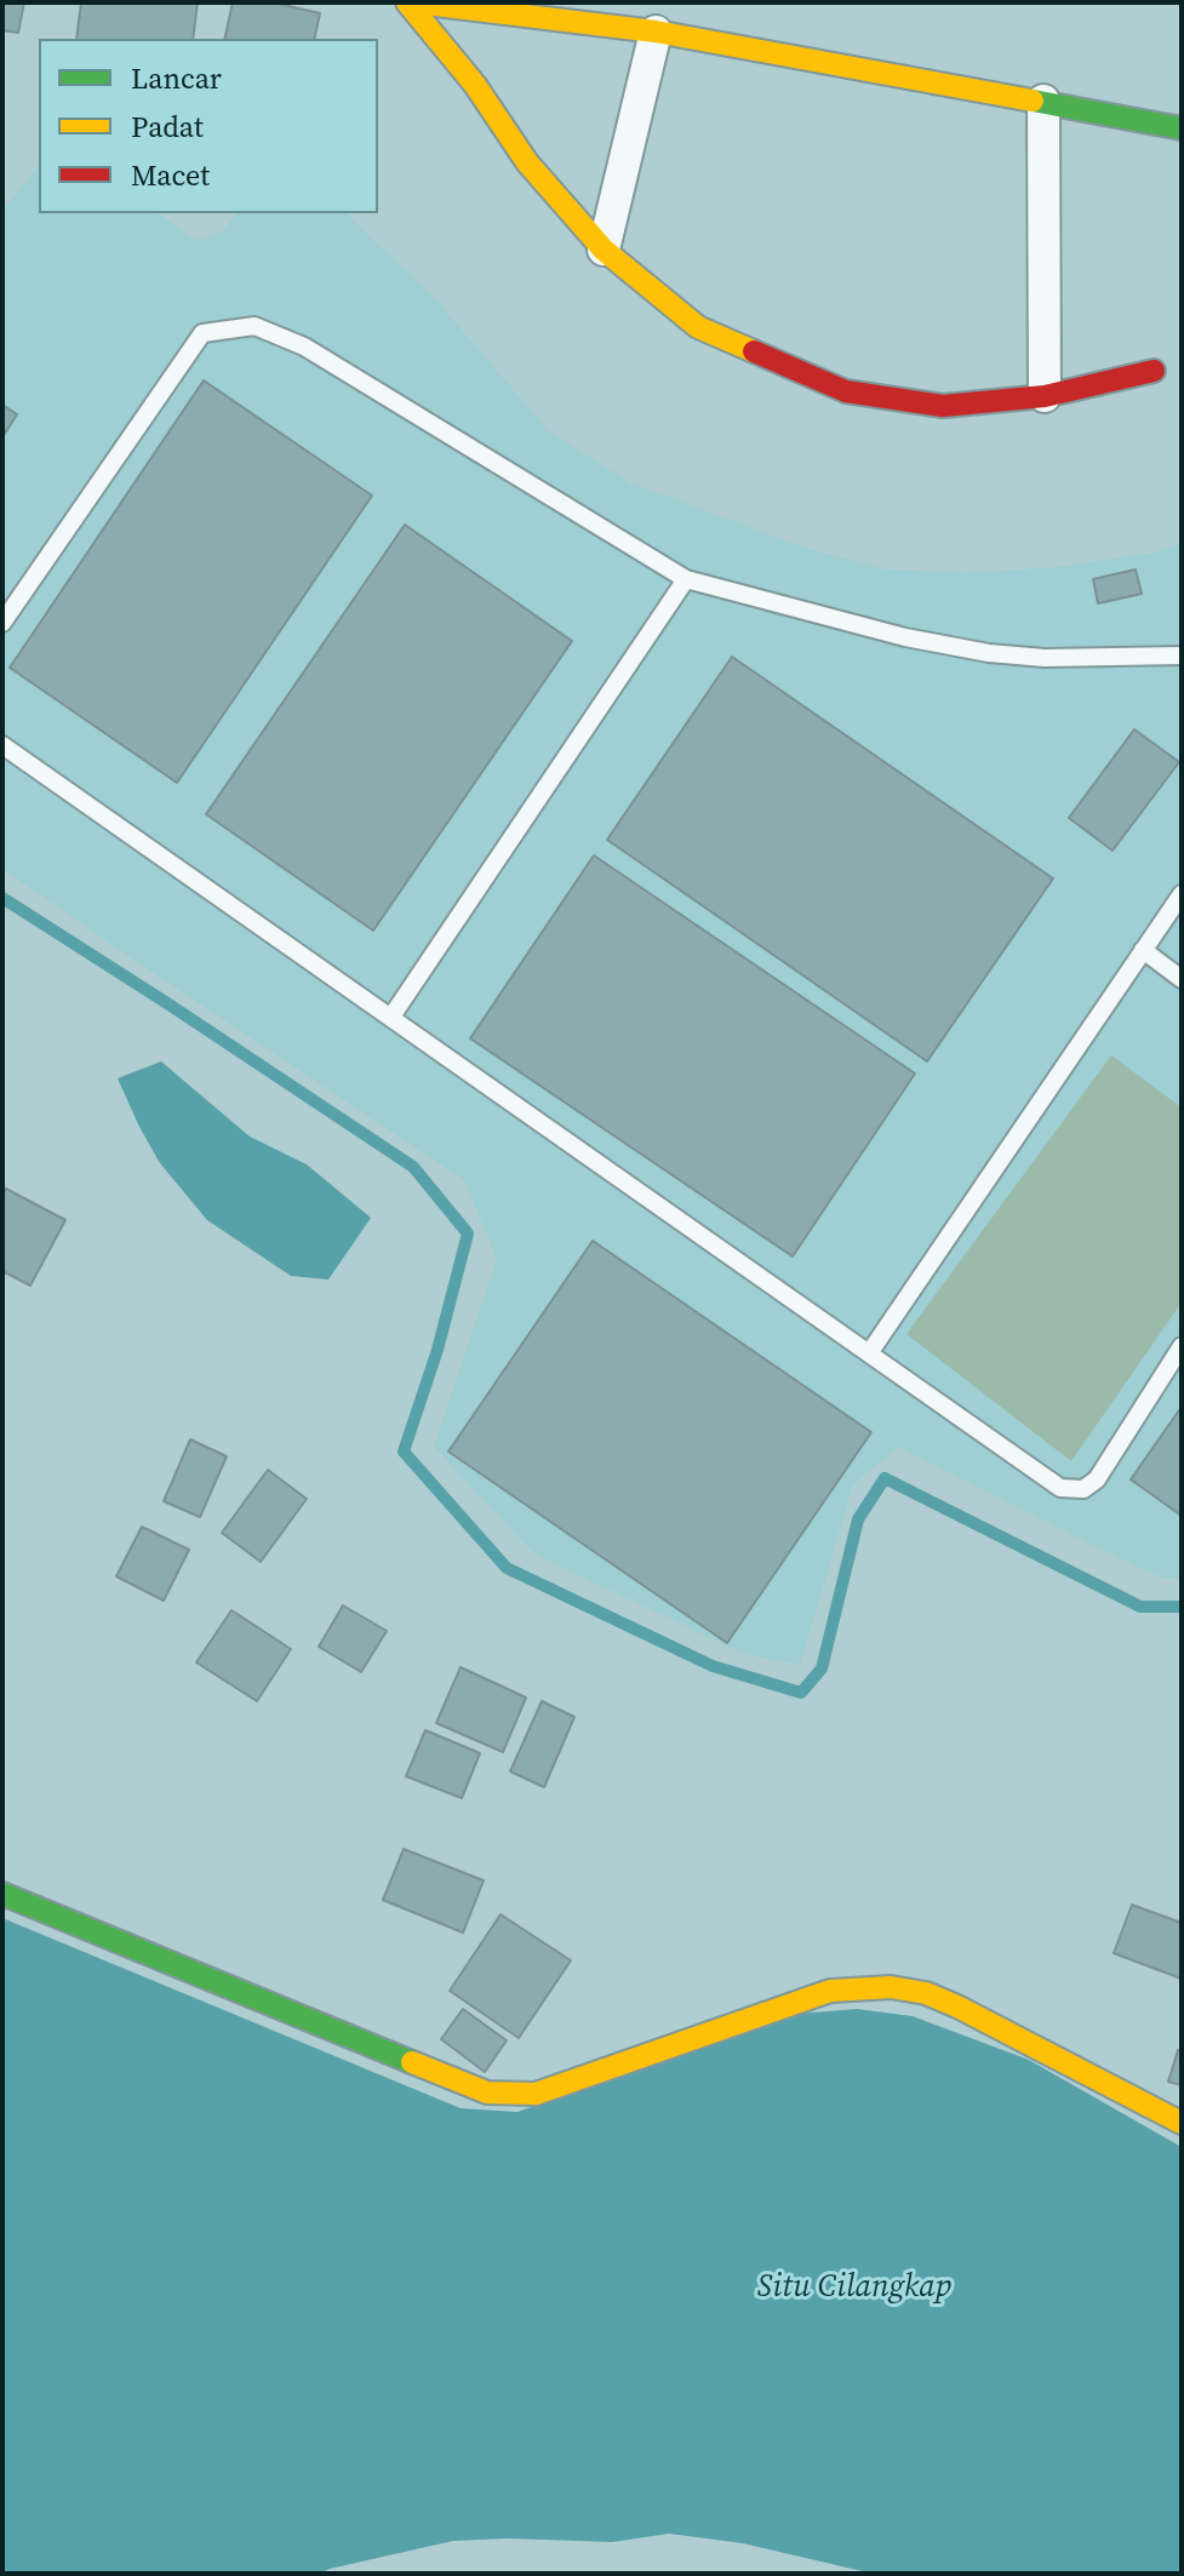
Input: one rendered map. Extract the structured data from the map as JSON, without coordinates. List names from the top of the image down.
{
  "water": ["Situ Cilangkap"],
  "legend": ["Lancar", "Padat", "Macet"]
}
